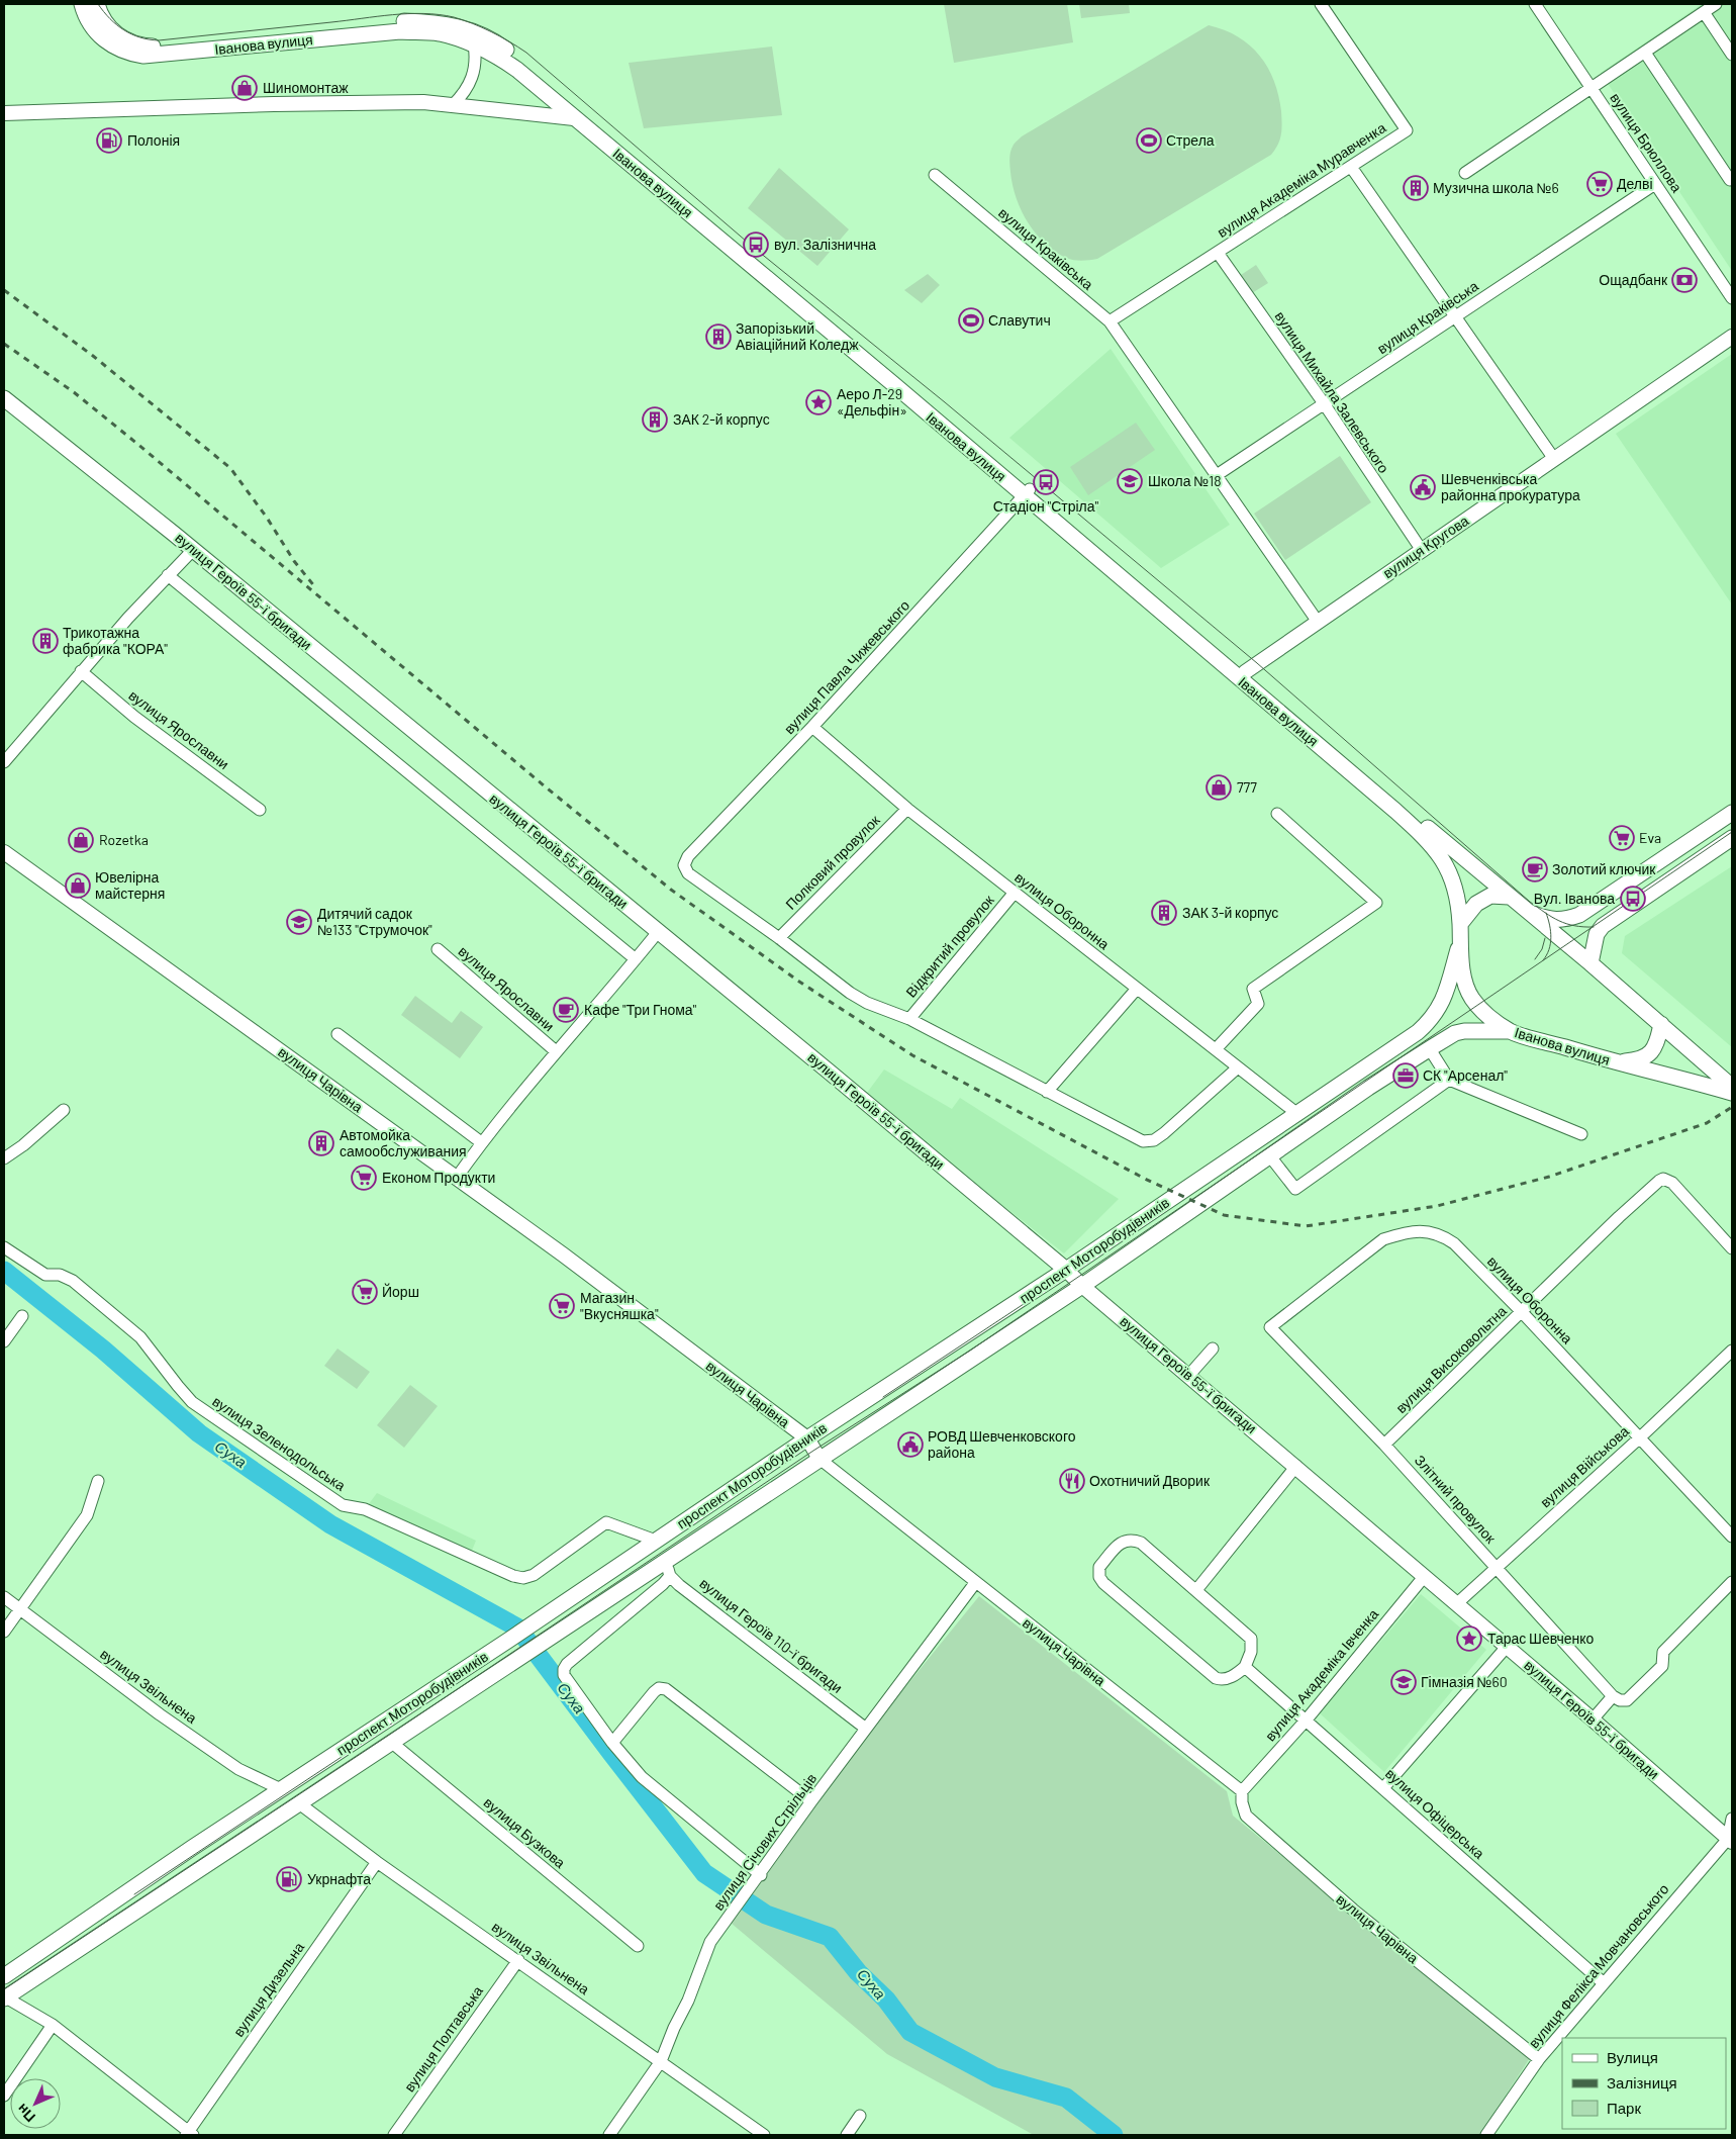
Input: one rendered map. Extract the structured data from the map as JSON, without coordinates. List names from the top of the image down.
{
  "streets": {
    "main road": ["Іванова вулиця", "вулиця Героїв 55-ї бригади", "проспект Моторобудівників"],
    "street": [
      "вулиця Брюллова",
      "вулиця Академіка Муравченка",
      "вулиця Краківська",
      "вулиця Михайла Залевського",
      "вулиця Кругова",
      "вулиця Павла Чижевського",
      "вулиця Ярославни",
      "Полковий провулок",
      "вулиця Оборонна",
      "Відкритий провулок",
      "вулиця Чарівна",
      "вулиця Високовольтна",
      "вулиця Зеленодольська",
      "вулиця Військова",
      "Злітний провулок",
      "вулиця Героїв 110-ї бригади",
      "вулиця Академіка Івченка",
      "вулиця Звільнена",
      "вулиця Офіцерська",
      "вулиця Бузкова",
      "вулиця Січових Стрільців",
      "вулиця Фелікса Мовчановського",
      "вулиця Дизельна",
      "вулиця Полтавська"
    ]
  },
  "crossings": [
    ["Іванова вулиця", "вулиця Кругова"],
    ["Іванова вулиця", "вулиця Павла Чижевського"],
    ["Іванова вулиця", "проспект Моторобудівників"],
    ["вулиця Брюллова", "вулиця Краківська"],
    ["вулиця Академіка Муравченка", "вулиця Краківська"],
    ["вулиця Академіка Муравченка", "вулиця Михайла Залевського"],
    ["вулиця Краківська", "вулиця Михайла Залевського"],
    ["вулиця Краківська", "вулиця Кругова"],
    ["вулиця Михайла Залевського", "вулиця Кругова"],
    ["вулиця Героїв 55-ї бригади", "проспект Моторобудівників"],
    ["вулиця Героїв 55-ї бригади", "вулиця Військова"],
    ["вулиця Героїв 55-ї бригади", "вулиця Академіка Івченка"],
    ["вулиця Героїв 55-ї бригади", "вулиця Фелікса Мовчановського"],
    ["вулиця Павла Чижевського", "Полковий провулок"],
    ["вулиця Павла Чижевського", "вулиця Оборонна"],
    ["Полковий провулок", "вулиця Оборонна"],
    ["вулиця Оборонна", "Відкритий провулок"],
    ["вулиця Оборонна", "проспект Моторобудівників"],
    ["вулиця Оборонна", "вулиця Високовольтна"],
    ["вулиця Оборонна", "вулиця Військова"],
    ["вулиця Оборонна", "Злітний провулок"],
    ["вулиця Чарівна", "проспект Моторобудівників"],
    ["вулиця Чарівна", "вулиця Академіка Івченка"],
    ["вулиця Чарівна", "вулиця Січових Стрільців"],
    ["вулиця Чарівна", "вулиця Фелікса Мовчановського"],
    ["проспект Моторобудівників", "вулиця Зеленодольська"],
    ["проспект Моторобудівників", "вулиця Героїв 110-ї бригади"],
    ["проспект Моторобудівників", "вулиця Звільнена"],
    ["проспект Моторобудівників", "вулиця Бузкова"],
    ["вулиця Високовольтна", "Злітний провулок"],
    ["вулиця Військова", "Злітний провулок"],
    ["вулиця Героїв 110-ї бригади", "вулиця Січових Стрільців"],
    ["вулиця Академіка Івченка", "вулиця Офіцерська"],
    ["вулиця Звільнена", "вулиця Січових Стрільців"],
    ["вулиця Звільнена", "вулиця Дизельна"],
    ["вулиця Звільнена", "вулиця Полтавська"],
    ["вулиця Офіцерська", "вулиця Фелікса Мовчановського"]
  ],
  "water": ["Суха"],
  "places": {
    "shop": [
      "Шиномонтаж",
      "777",
      "Rozetka",
      "Ювелірна майстерня"
    ],
    "fuel station": ["Полонія", "Укрнафта"],
    "sports": ["Стрела", "Славутич"],
    "supermarket": [
      "Делві",
      "Eva",
      "Економ Продукти",
      "Йорш",
      "Магазин \"Вкусняшка\""
    ],
    "building": [
      "Музична школа №6",
      "Запорізький Авіаційний Коледж",
      "ЗАК 2-й корпус",
      "Трикотажна фабрика \"КОРА\"",
      "ЗАК 3-й корпус",
      "Автомойка самообслуживания"
    ],
    "bus stop": ["вул. Залізнична", "Стадіон \"Стріла\"", "Вул. Іванова"],
    "bank": ["Ощадбанк"],
    "place": ["Аеро Л-29 «Дельфін»", "Тарас Шевченко"],
    "school or university": ["Школа №18", "Дитячий садок №133 \"Струмочок\"", "Гімназія №60"],
    "public building": ["Шевченківська районна прокуратура", "РОВД Шевченковского района"],
    "cafe": ["Золотий ключик", "Кафе \"Три Гнома\""],
    "office": ["СК \"Арсенал\""],
    "restaurant": ["Охотничий Дворик"]
  },
  "legend": ["Вулиця", "Залізниця", "Парк"],
  "north": "bottom left"
}
